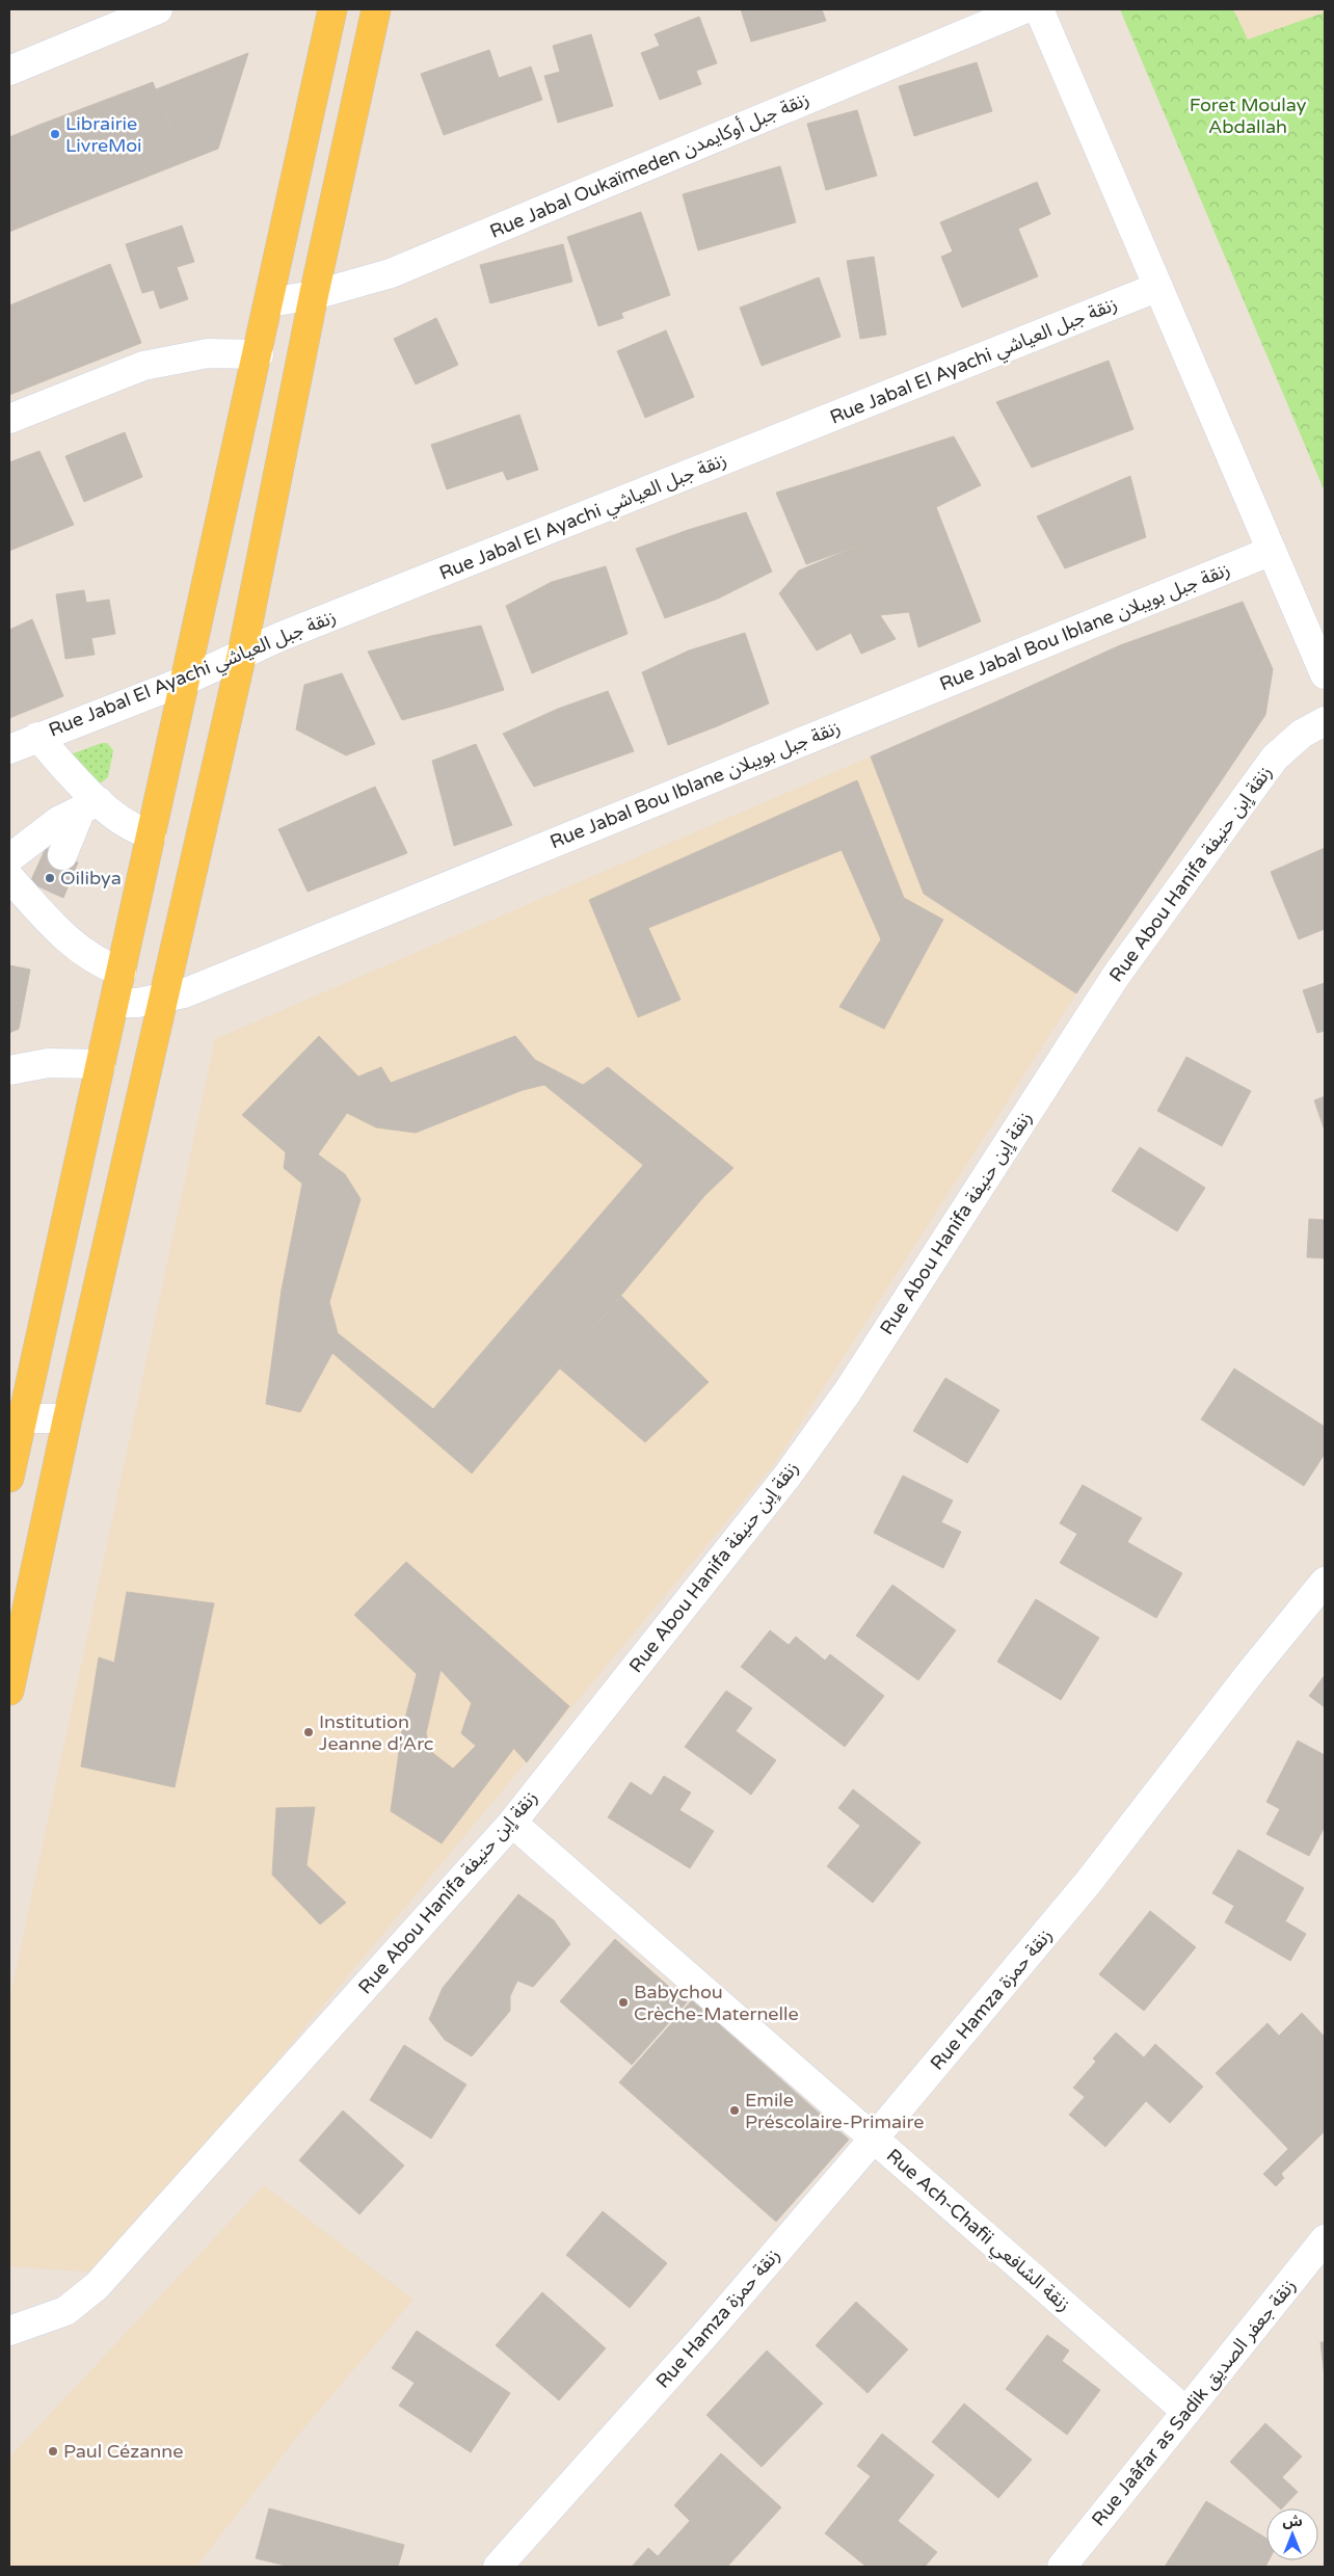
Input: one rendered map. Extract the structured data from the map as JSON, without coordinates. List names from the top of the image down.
{
  "streets": {
    "street": [
      "Rue Jabal Oukaïmeden زنقة جبل أوكايمدن",
      "Rue Jabal El Ayachi زنقة جبل العياشي",
      "Rue Jabal Bou Iblane زنقة جبل بويبلان",
      "Rue Abou Hanifa زنقة اٍبن حنيفة",
      "Rue Hamza زنقة حمزة",
      "Rue Ach-Chafii زنقة الشافعي",
      "Rue Jaâfar as Sadik زنقة جعفر الصديق"
    ]
  },
  "crossings": [
    ["Rue Abou Hanifa زنقة اٍبن حنيفة", "Rue Ach-Chafii زنقة الشافعي"],
    ["Rue Hamza زنقة حمزة", "Rue Ach-Chafii زنقة الشافعي"],
    ["Rue Ach-Chafii زنقة الشافعي", "Rue Jaâfar as Sadik زنقة جعفر الصديق"]
  ],
  "parks": ["Foret Moulay Abdallah"],
  "places": [
    "Librairie LivreMoi",
    "Oilibya",
    "Institution Jeanne d'Arc",
    "Babychou Crèche-Maternelle",
    "Emile Préscolaire-Primaire",
    "Paul Cézanne"
  ],
  "north": "top"
}
